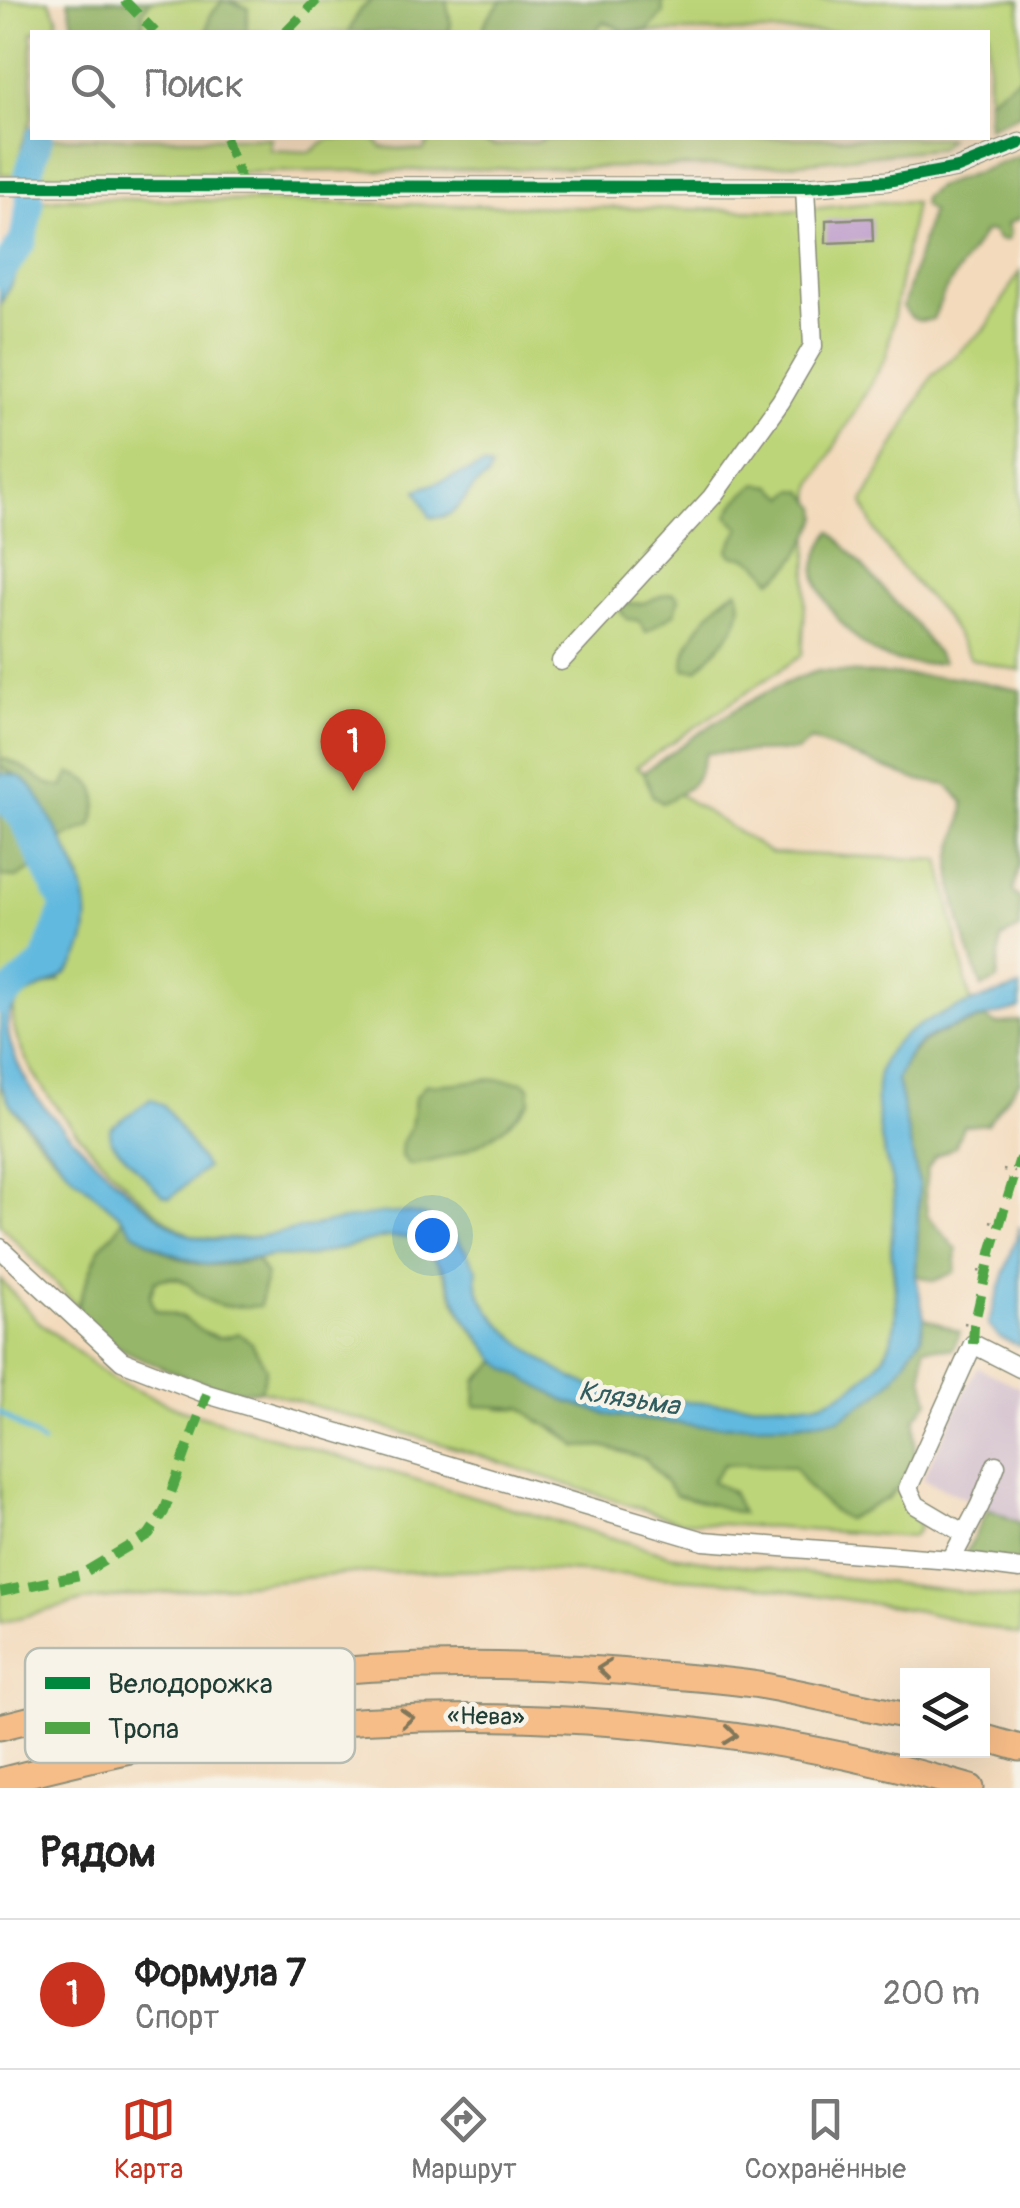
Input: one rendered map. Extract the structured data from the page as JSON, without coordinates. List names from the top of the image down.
{
  "streets": {
    "highway": ["«Нева»"]
  },
  "water": ["Клязьма"],
  "legend": ["Велодорожка", "Тропа"],
  "page": {
    "search": "Поиск",
    "pins": "1",
    "heading": "Рядом",
    "list": [
      {
        "mark": "1",
        "name": "Формула 7",
        "note": "Спорт",
        "value": "200 m"
      }
    ],
    "nav": ["Карта", "Маршрут", "Сохранённые"]
  }
}
